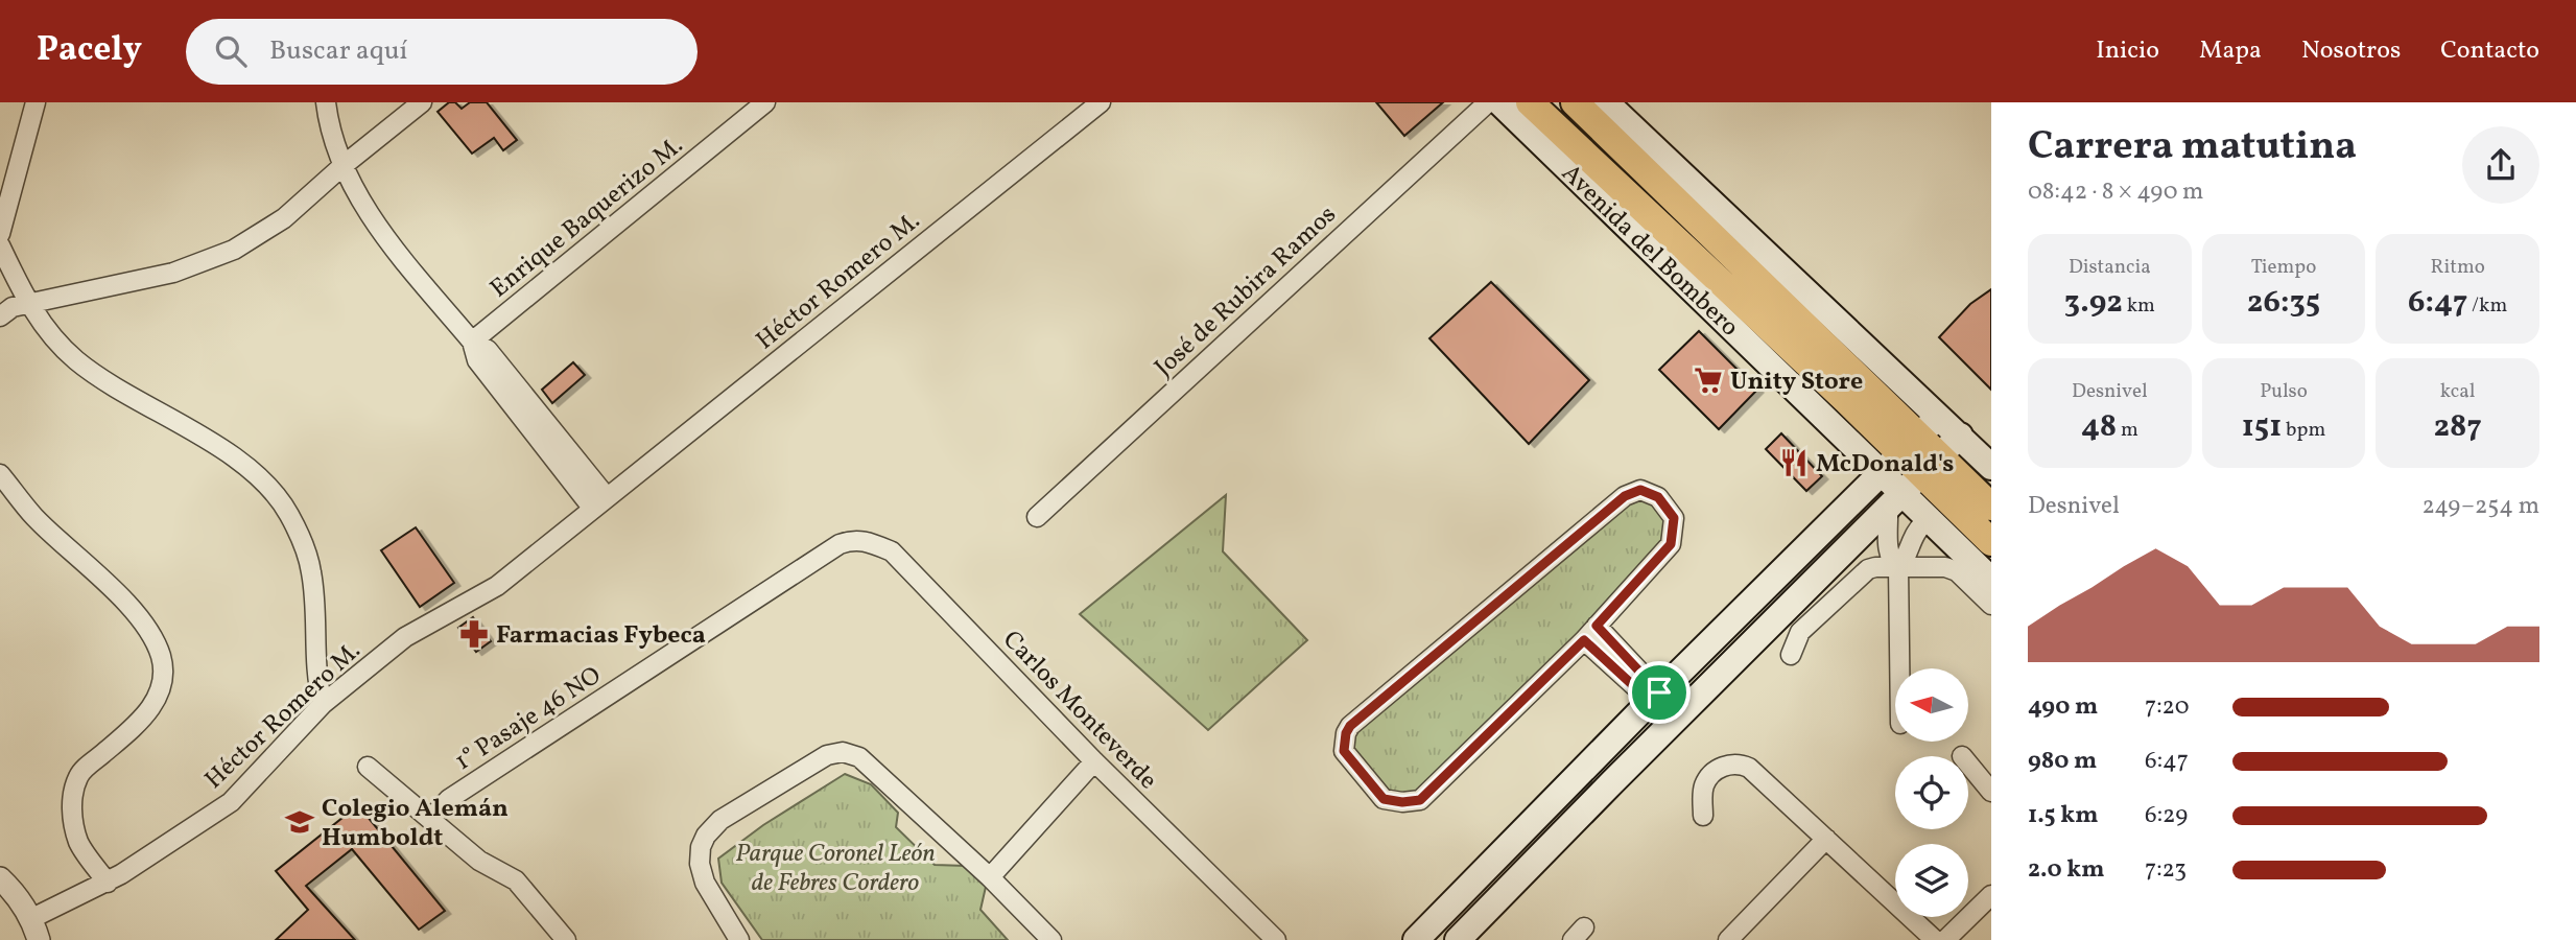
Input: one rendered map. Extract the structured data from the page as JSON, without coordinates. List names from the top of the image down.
{
  "streets": {
    "main road": ["Avenida del Bombero"],
    "street": [
      "Enrique Baquerizo M.",
      "Héctor Romero M.",
      "José de Rubira Ramos",
      "Carlos Monteverde",
      "1° Pasaje 46 NO"
    ]
  },
  "crossings": [
    ["Carlos Monteverde", "1° Pasaje 46 NO"]
  ],
  "parks": ["Parque Coronel León de Febres Cordero"],
  "places": {
    "supermarket": ["Unity Store"],
    "restaurant": ["McDonald's"],
    "pharmacy": ["Farmacias Fybeca"],
    "school or university": ["Colegio Alemán Humboldt"]
  },
  "north": "left",
  "page": {
    "header": "Pacely",
    "search": "Buscar aquí",
    "nav": [
      "Inicio",
      "Mapa",
      "Nosotros",
      "Contacto"
    ],
    "heading": ["Carrera matutina", "08:42 · 8 × 490 m"],
    "stats": [
      ["Distancia", "3.92 km"],
      ["Tiempo", "26:35"],
      ["Ritmo", "6:47 /km"],
      ["Desnivel", "48 m"],
      ["Pulso", "151 bpm"],
      ["kcal", "287"]
    ],
    "chart": ["Desnivel", "249–254 m"],
    "list": [
      {
        "name": "490 m",
        "note": "7:20"
      },
      {
        "name": "980 m",
        "note": "6:47"
      },
      {
        "name": "1.5 km",
        "note": "6:29"
      },
      {
        "name": "2.0 km",
        "note": "7:23"
      }
    ]
  }
}
